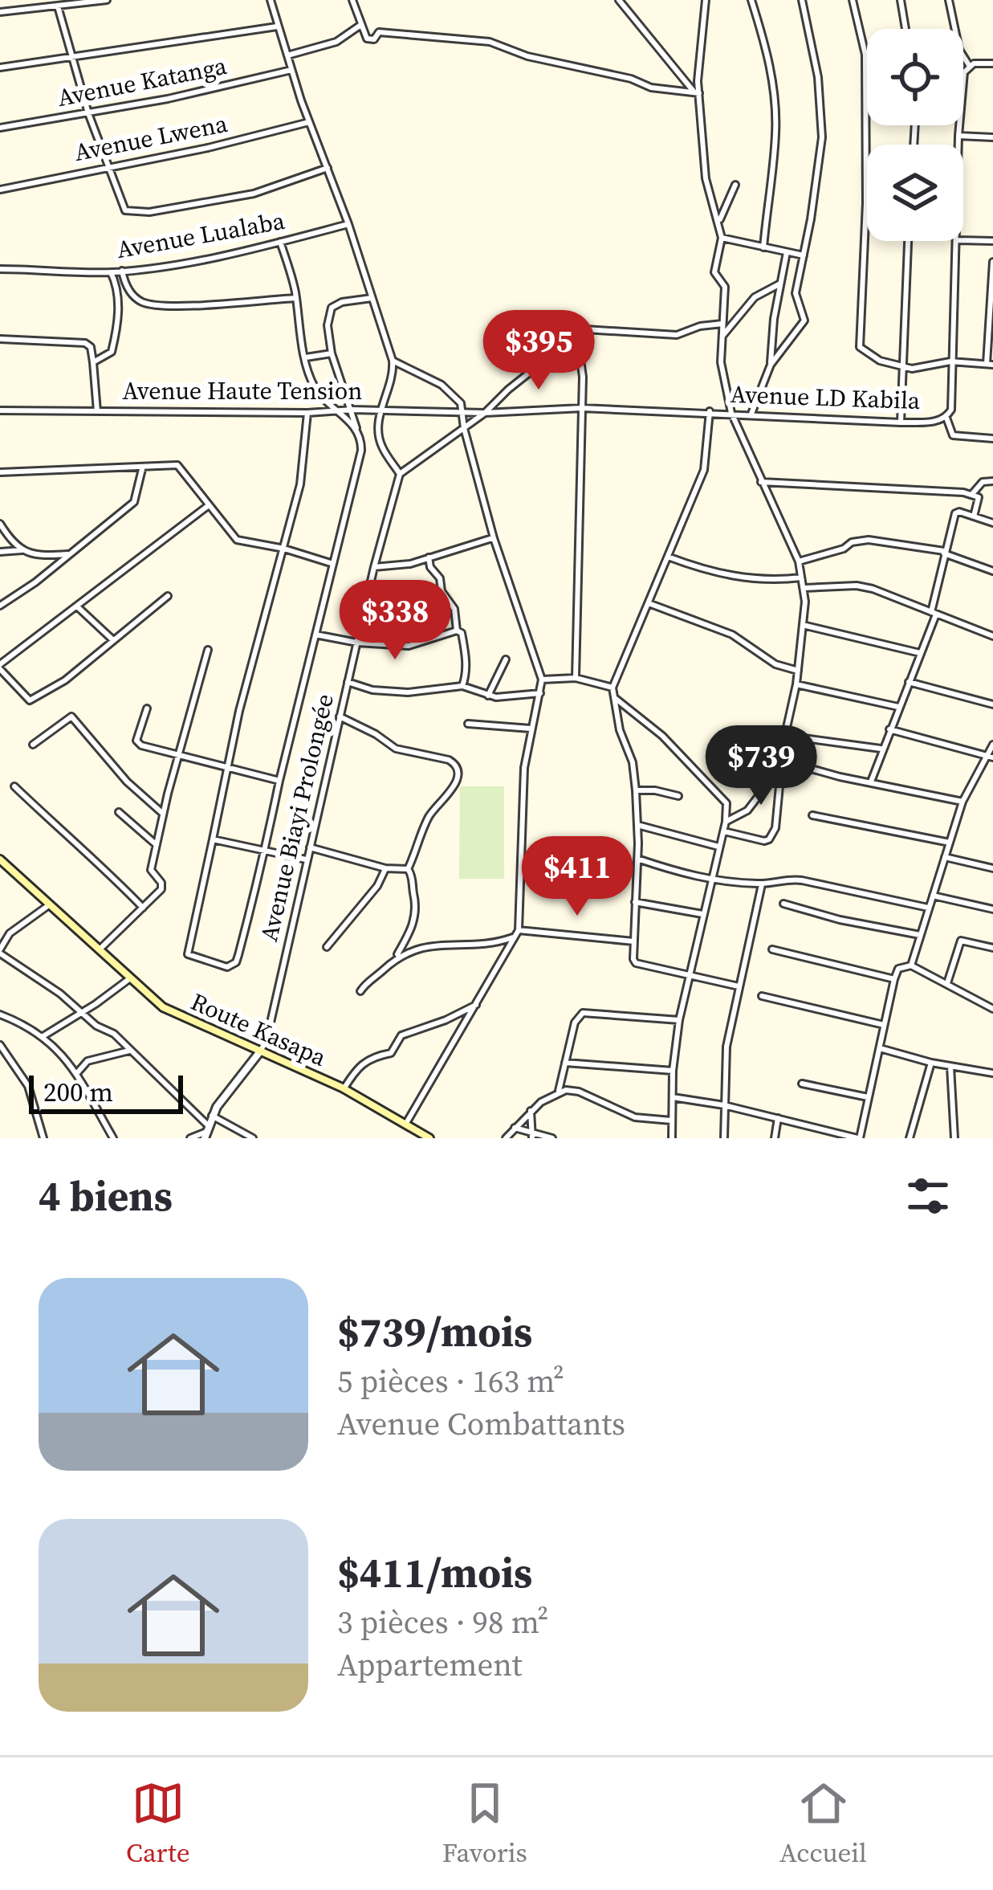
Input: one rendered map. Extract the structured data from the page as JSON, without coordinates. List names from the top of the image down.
{
  "streets": {
    "main road": ["Route Kasapa"],
    "street": [
      "Avenue Katanga",
      "Avenue Lwena",
      "Avenue Lualaba",
      "Avenue Haute Tension",
      "Avenue LD Kabila",
      "Avenue Biayi Prolongée"
    ]
  },
  "crossings": [
    ["Avenue Haute Tension", "Avenue LD Kabila"],
    ["Avenue Biayi Prolongée", "Route Kasapa"]
  ],
  "scale_bar": "200 m",
  "page": {
    "price": [
      "$395",
      "$338",
      "$739",
      "$411"
    ],
    "scale": "200 m",
    "heading": "4 biens",
    "list": [
      {
        "name": "$739/mois",
        "note": "5 pièces · 163 m² · Avenue Combattants"
      },
      {
        "name": "$411/mois",
        "note": "3 pièces · 98 m² · Appartement"
      }
    ],
    "tabs": ["Carte", "Favoris", "Accueil"]
  }
}
